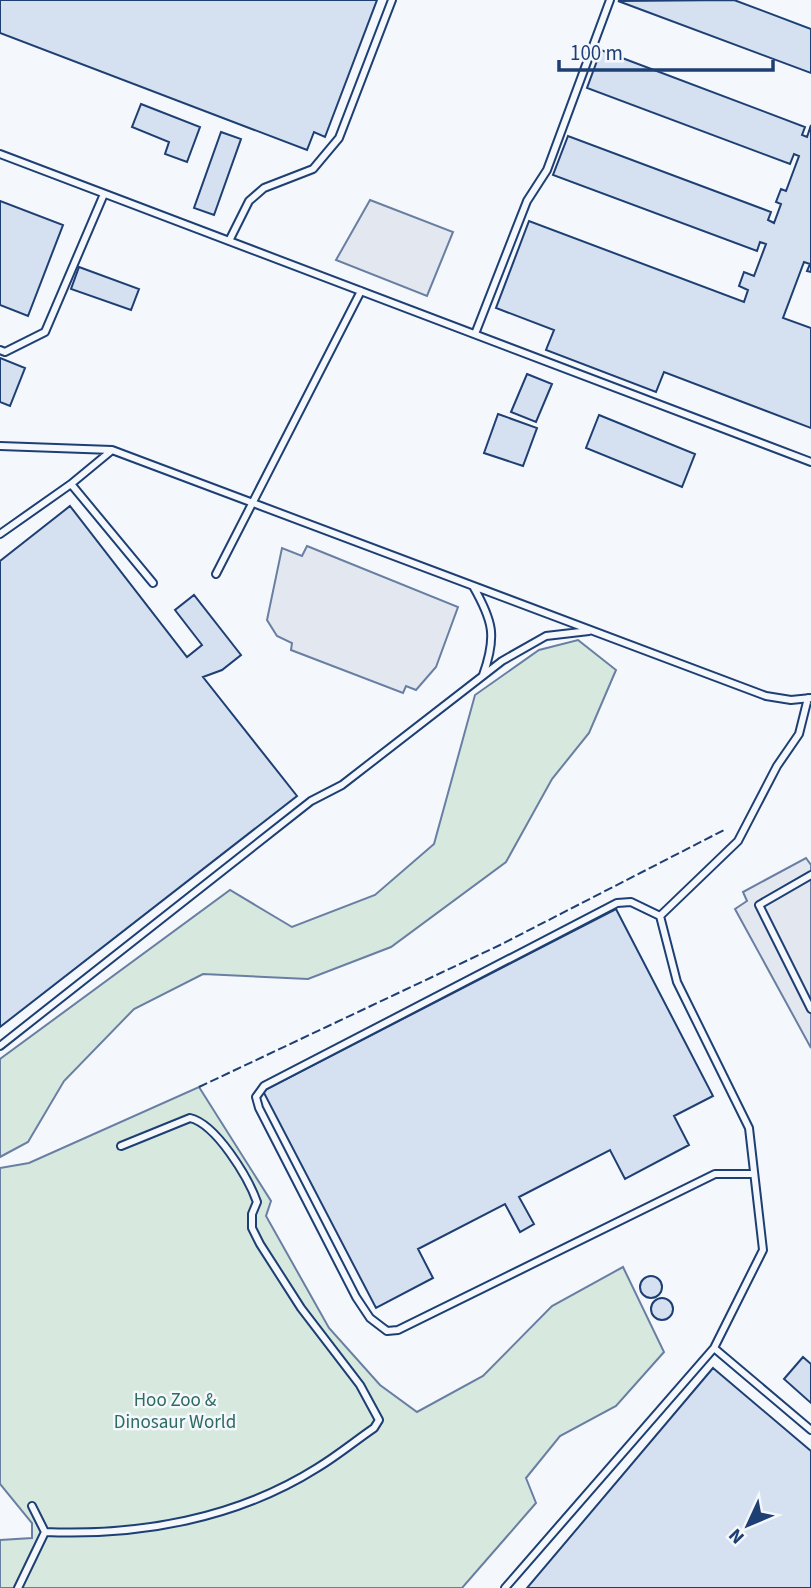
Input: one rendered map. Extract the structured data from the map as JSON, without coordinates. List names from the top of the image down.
{
  "parks": ["Hoo Zoo & Dinosaur World"],
  "scale_bar": "100 m",
  "north": "bottom left"
}
